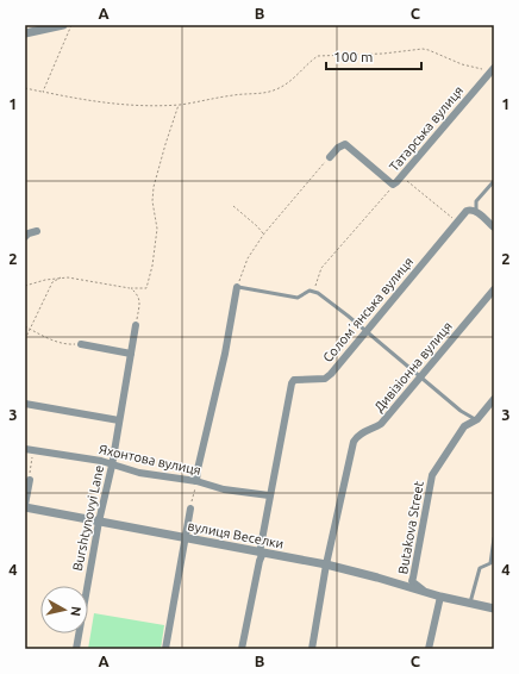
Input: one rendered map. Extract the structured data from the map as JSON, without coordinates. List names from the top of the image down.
{
  "streets": {
    "street": [
      "Татарська вулиця",
      "Соломʼянська вулиця",
      "Дивізіонна вулиця",
      "Яхонтова вулиця",
      "Burshtynovyi Lane",
      "Butakova Street",
      "вулиця Веселки"
    ]
  },
  "crossings": [
    ["Соломʼянська вулиця", "Яхонтова вулиця"],
    ["Соломʼянська вулиця", "вулиця Веселки"],
    ["Дивізіонна вулиця", "вулиця Веселки"],
    ["Яхонтова вулиця", "Burshtynovyi Lane"],
    ["Burshtynovyi Lane", "вулиця Веселки"],
    ["Butakova Street", "вулиця Веселки"]
  ],
  "scale_bar": "100 m",
  "north": "right",
  "grid": {
    "columns": ["A", "B", "C"],
    "rows": [
      "1",
      "2",
      "3",
      "4"
    ]
  }
}
